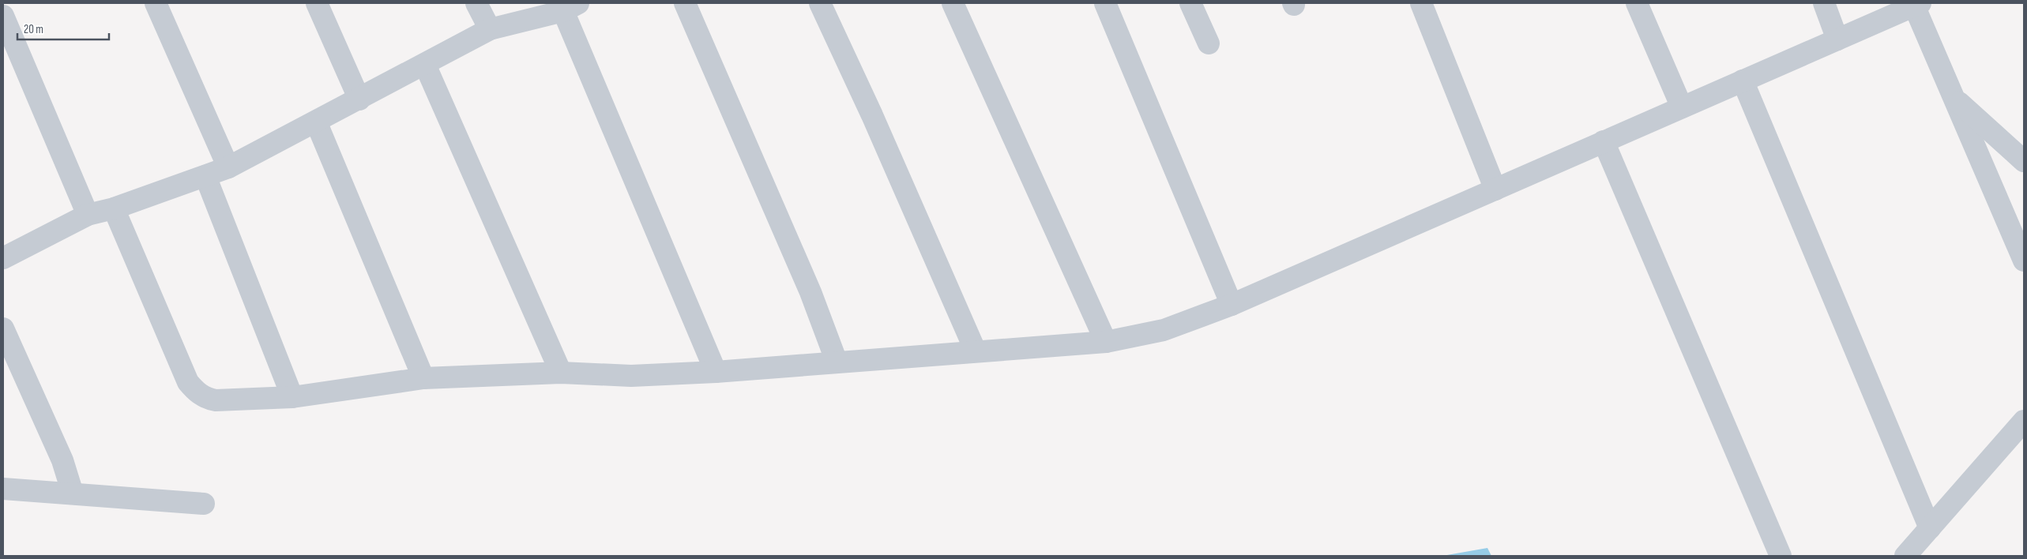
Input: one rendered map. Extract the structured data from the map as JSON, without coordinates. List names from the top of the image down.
{
  "scale_bar": "20 m"
}
